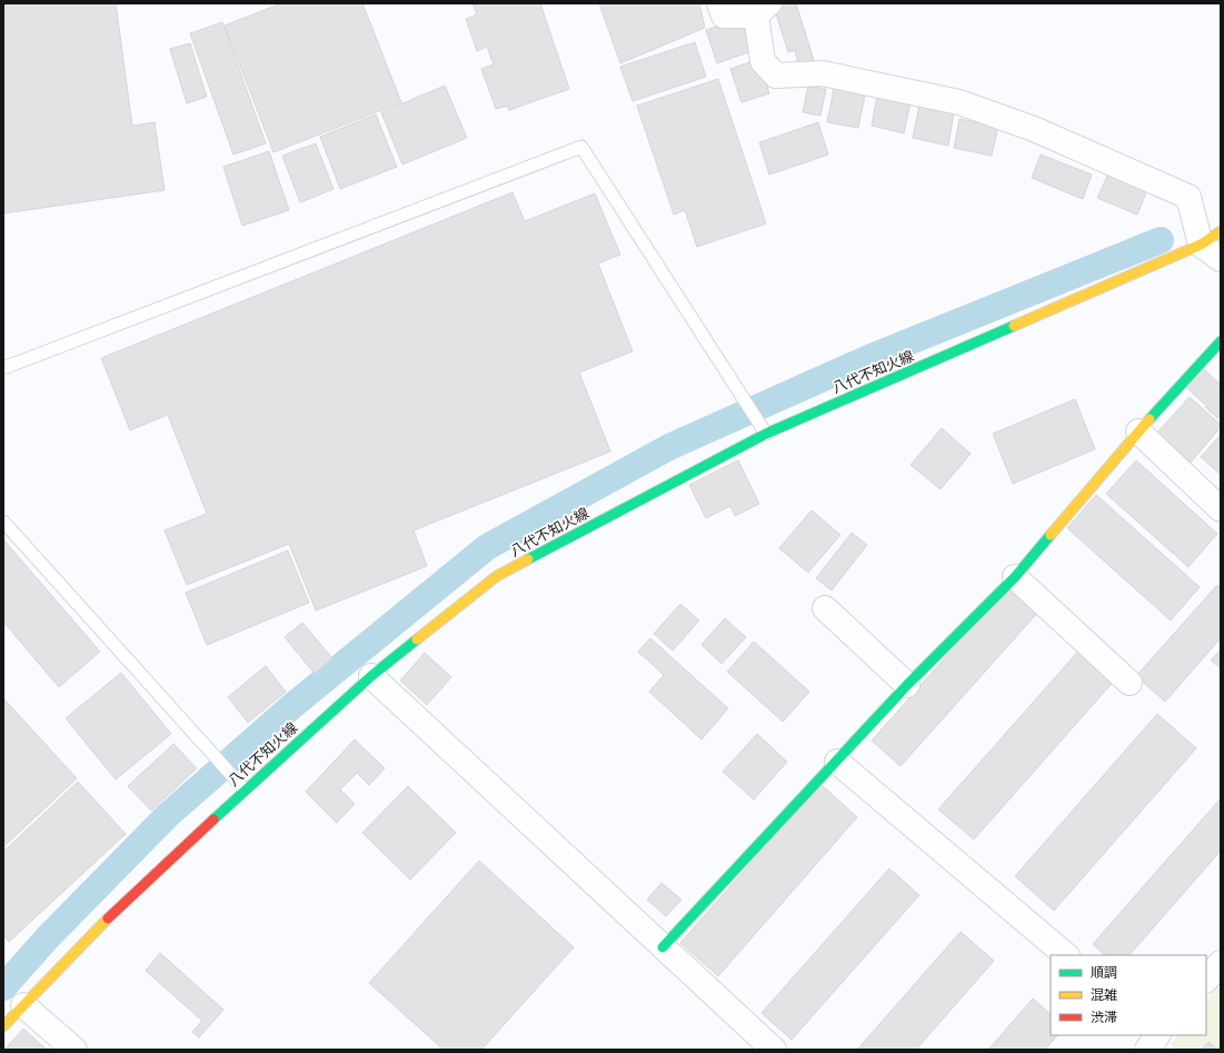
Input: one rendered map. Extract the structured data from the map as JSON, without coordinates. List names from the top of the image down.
{
  "streets": {
    "main road": ["八代不知火線"]
  },
  "legend": ["順調", "混雑", "渋滞"]
}
